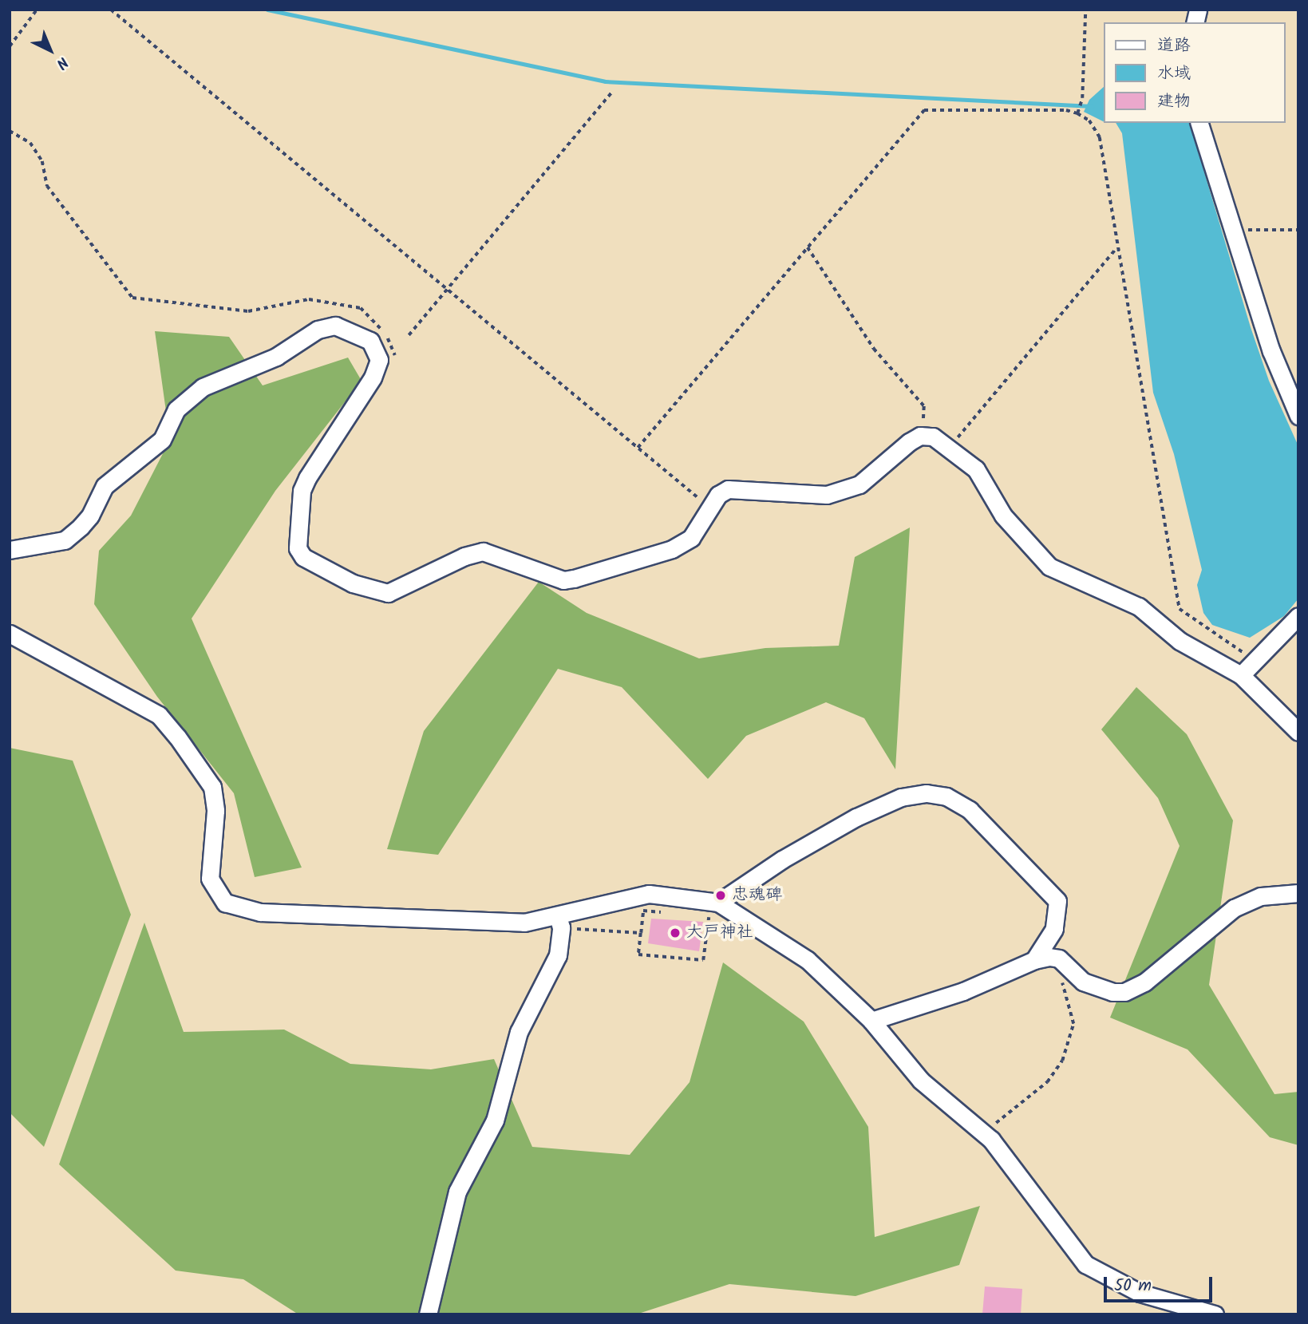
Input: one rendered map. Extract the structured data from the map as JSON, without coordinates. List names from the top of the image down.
{
  "places": ["忠魂碑", "大戸神社"],
  "legend": ["道路", "水域", "建物"],
  "scale_bar": "50 m",
  "north": "bottom right"
}
